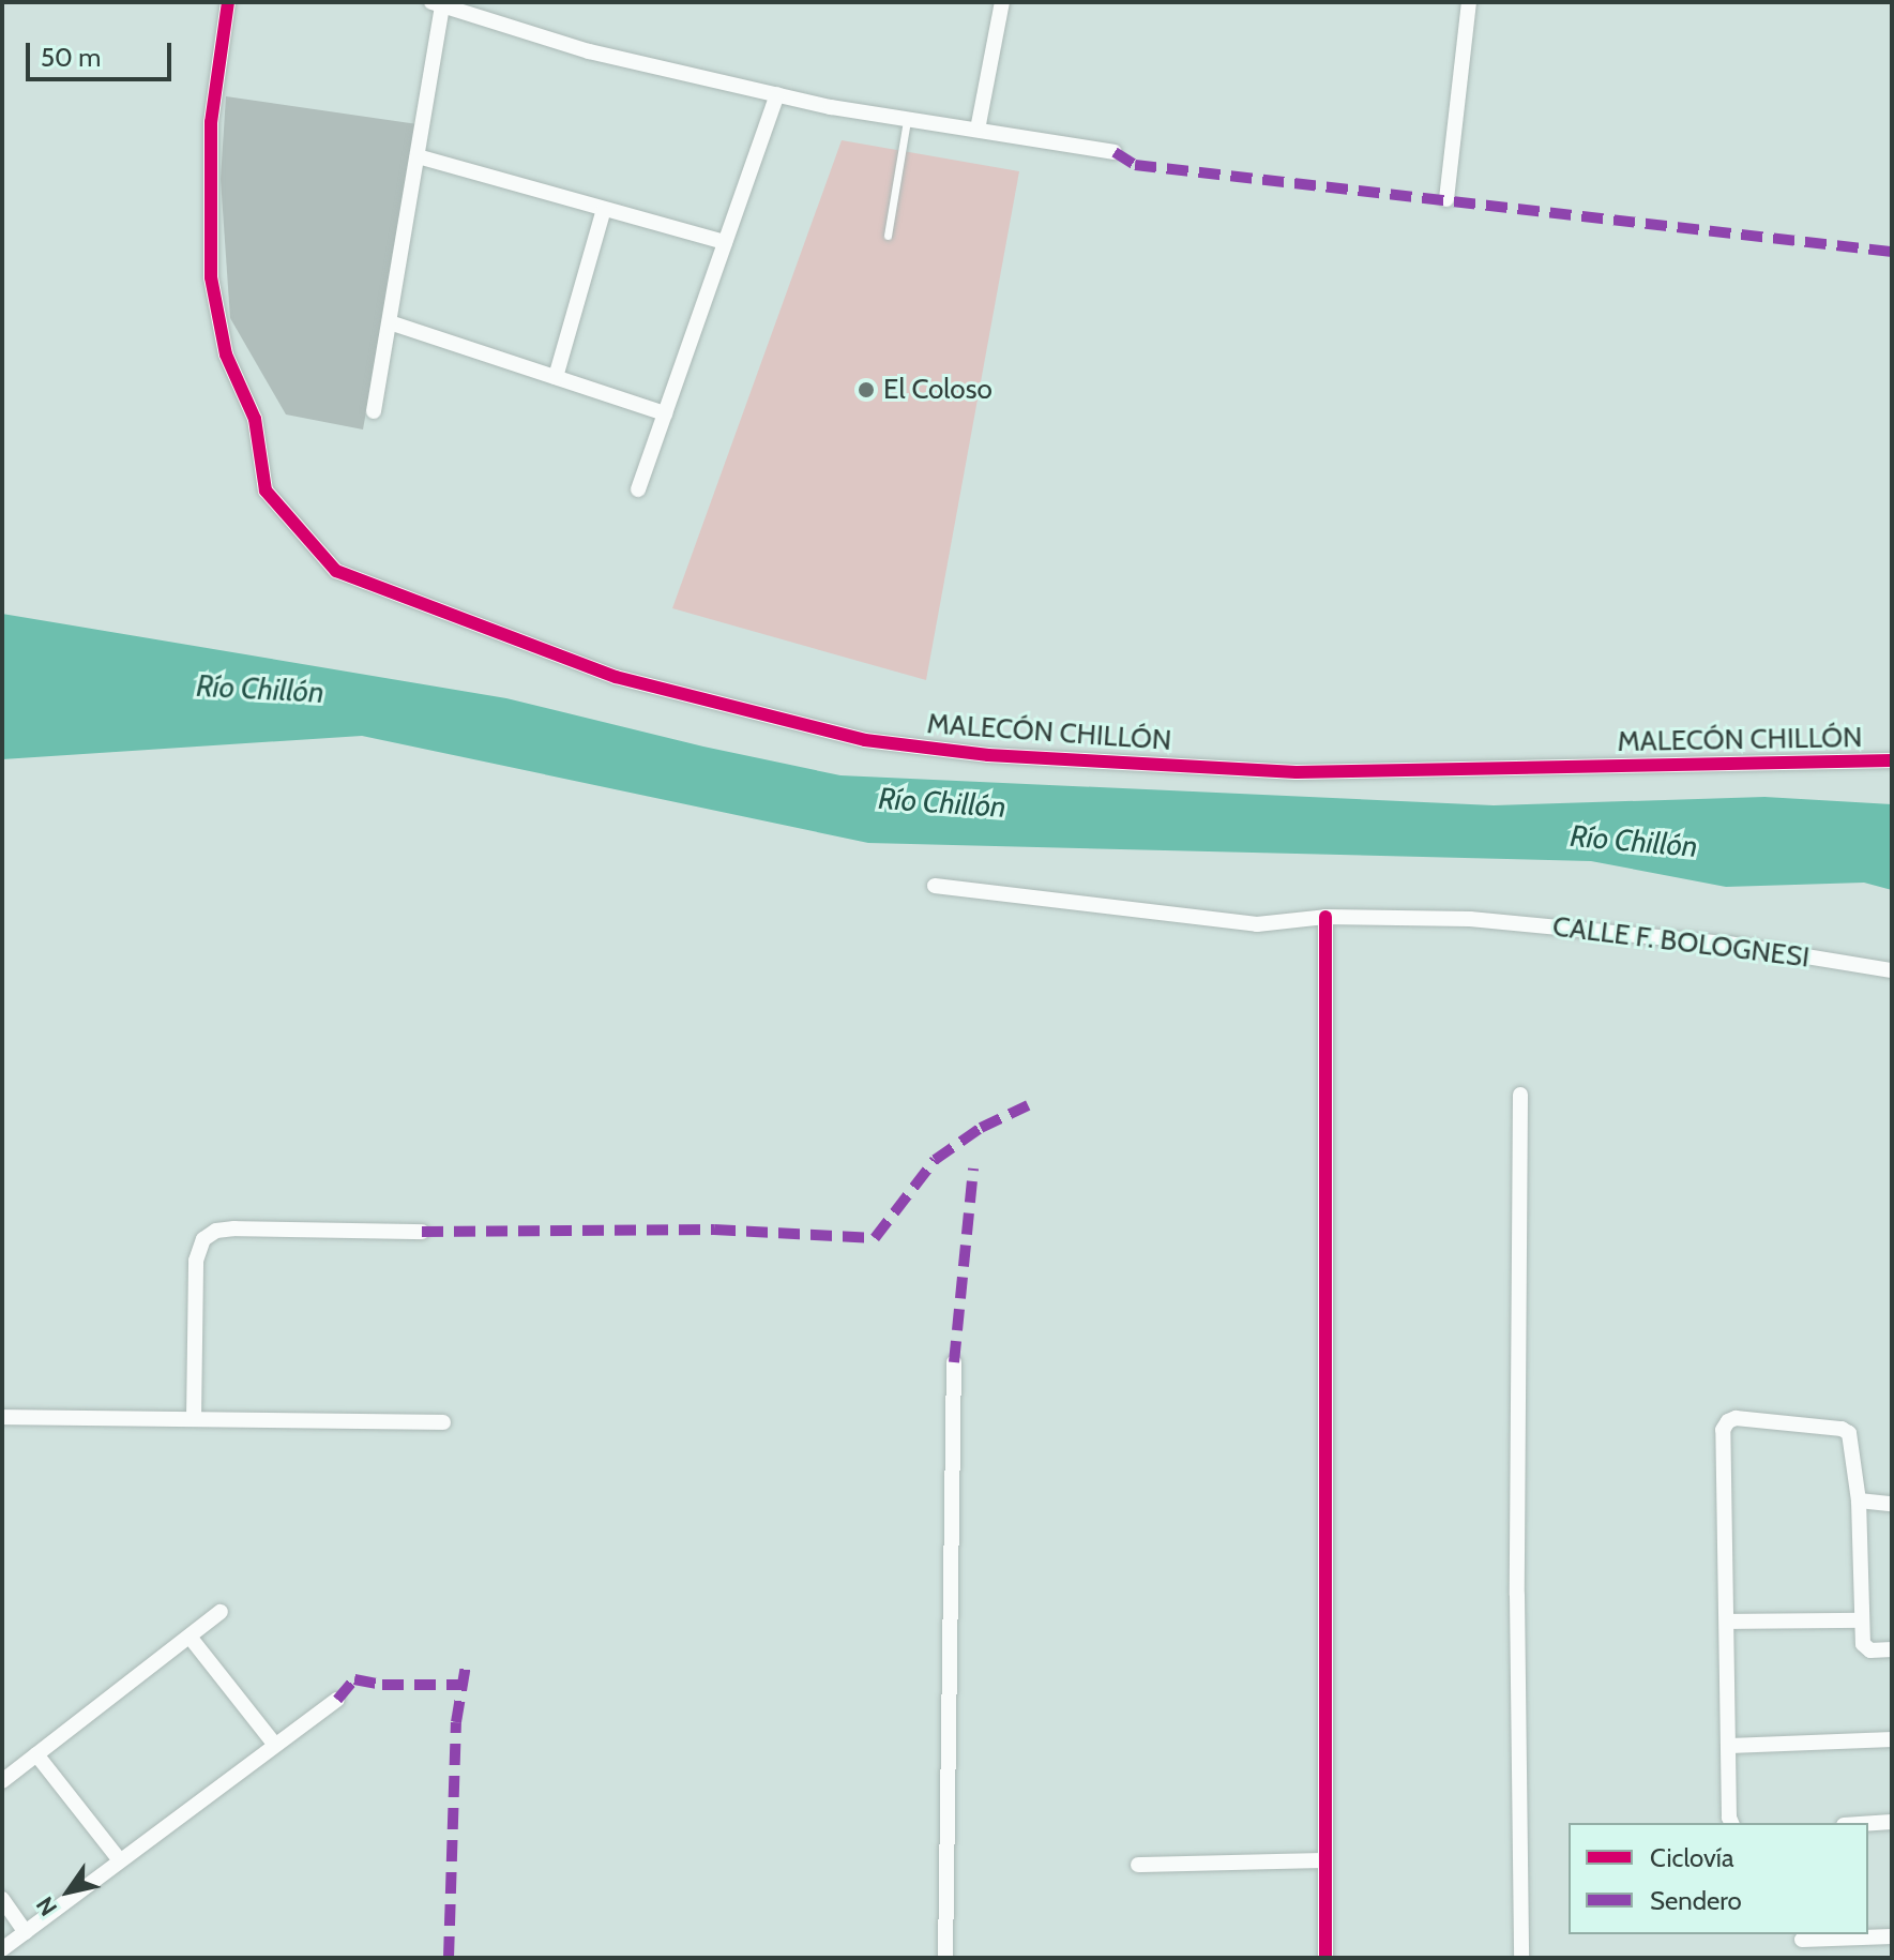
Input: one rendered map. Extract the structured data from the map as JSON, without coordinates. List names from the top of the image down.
{
  "streets": {
    "street": ["MALECÓN CHILLÓN", "CALLE F. BOLOGNESI"]
  },
  "water": ["Río Chillón"],
  "places": ["El Coloso"],
  "legend": ["Ciclovía", "Sendero"],
  "scale_bar": "50 m",
  "north": "bottom left"
}
